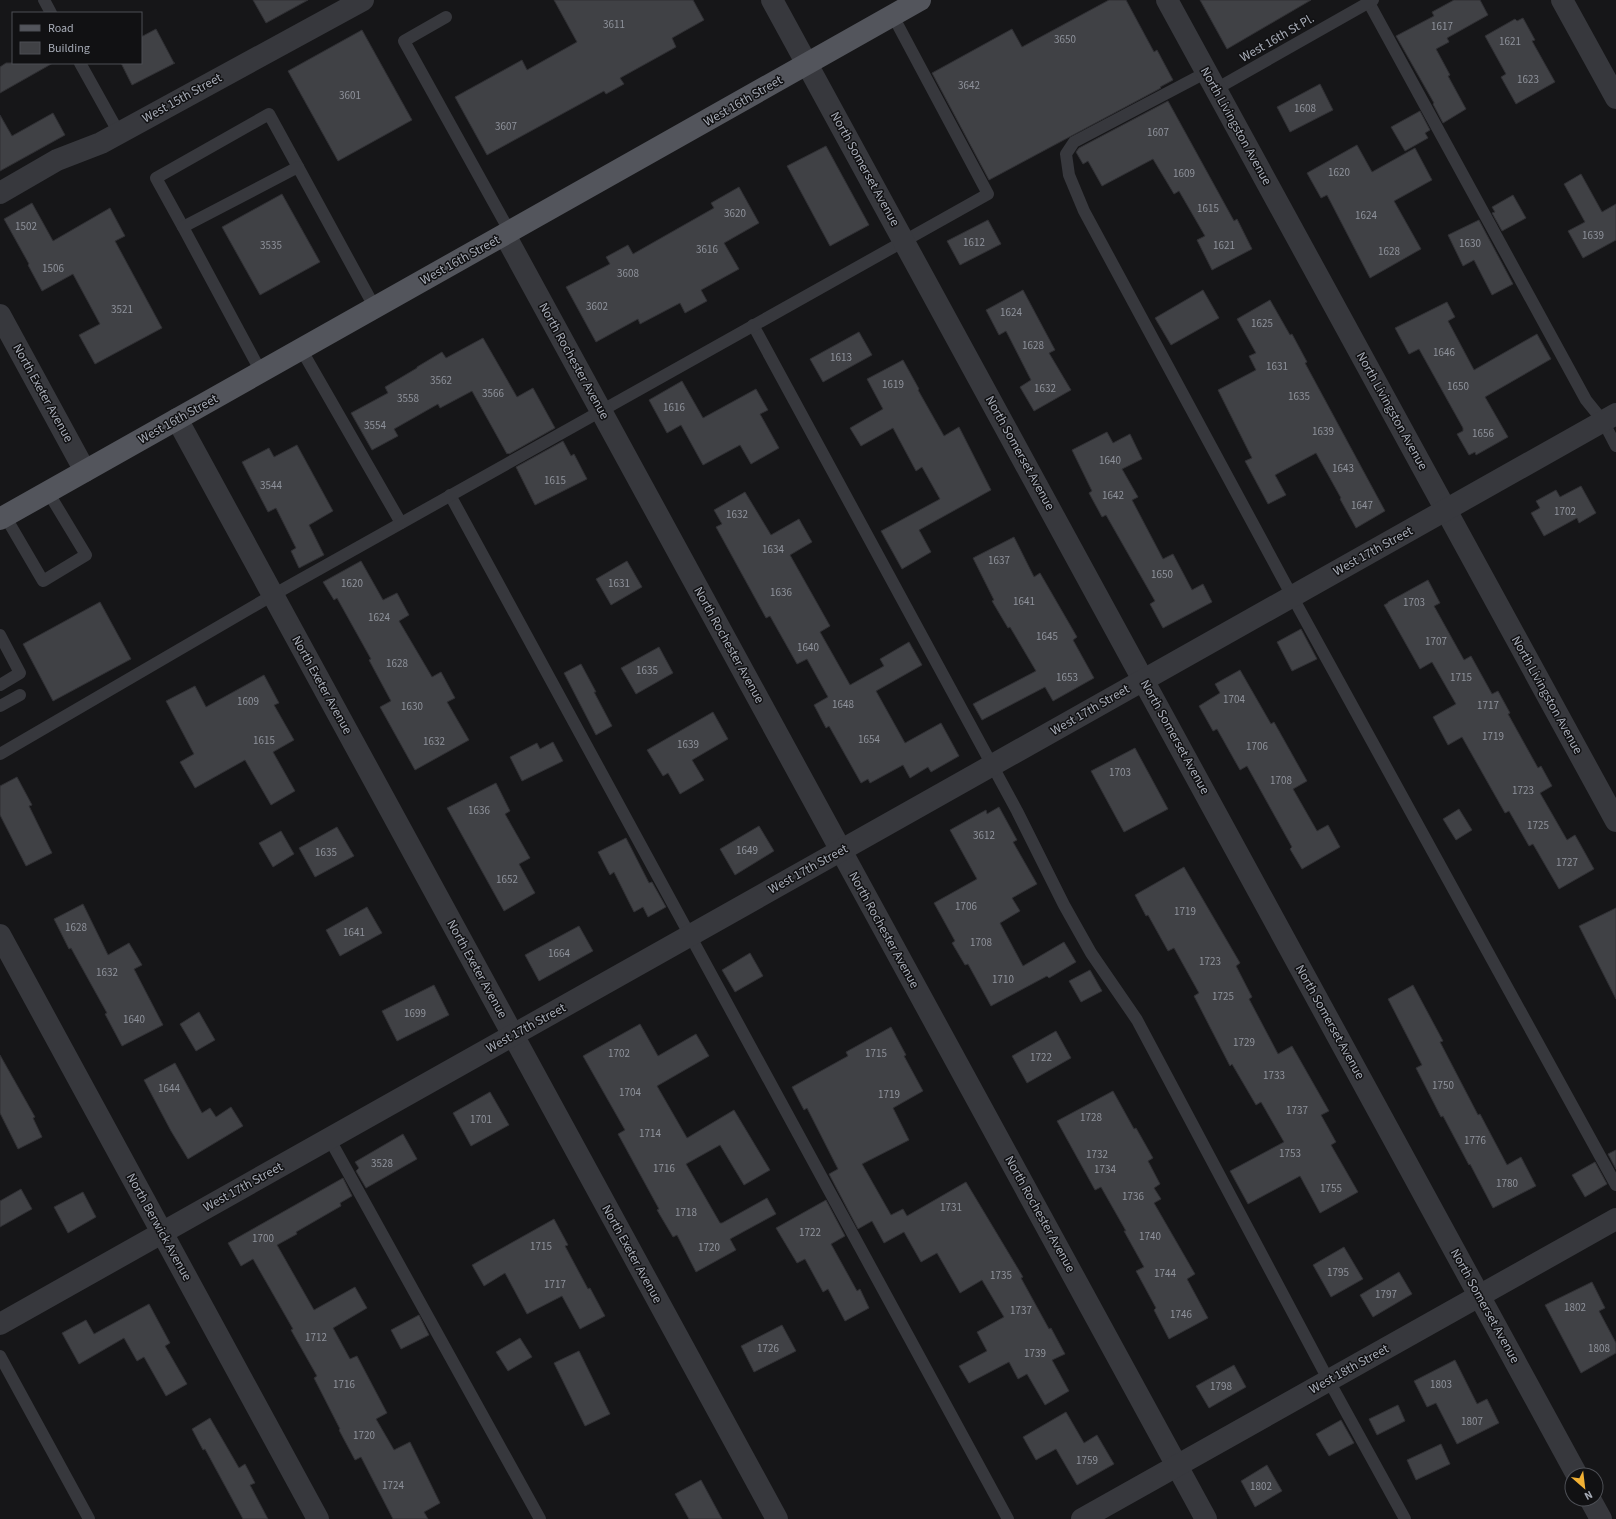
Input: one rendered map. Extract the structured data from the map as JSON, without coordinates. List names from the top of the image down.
{
  "streets": {
    "main road": ["West 16th Street"],
    "street": [
      "West 15th Street",
      "North Livingston Avenue",
      "North Somerset Avenue",
      "North Rochester Avenue",
      "North Exeter Avenue",
      "West 17th Street",
      "North Berwick Avenue",
      "West 18th Street"
    ],
    "lane": ["West 16th St Pl."]
  },
  "crossings": [
    ["West 16th St Pl.", "North Livingston Avenue"],
    ["West 16th St Pl.", "West 17th Street"],
    ["West 16th Street", "North Somerset Avenue"],
    ["West 16th Street", "North Rochester Avenue"],
    ["West 16th Street", "North Exeter Avenue"],
    ["North Livingston Avenue", "West 17th Street"],
    ["North Somerset Avenue", "West 17th Street"],
    ["North Somerset Avenue", "West 18th Street"],
    ["North Rochester Avenue", "West 17th Street"],
    ["North Rochester Avenue", "West 18th Street"],
    ["North Exeter Avenue", "West 17th Street"],
    ["West 17th Street", "North Berwick Avenue"]
  ],
  "house_numbers": [
    "3611",
    "1617",
    "3650",
    "1621",
    "1623",
    "3642",
    "3601",
    "1608",
    "3607",
    "1607",
    "1620",
    "1609",
    "1615",
    "3620",
    "1624",
    "1502",
    "1639",
    "1612",
    "1630",
    "3535",
    "1621",
    "3616",
    "1628",
    "1506",
    "3608",
    "3602",
    "3521",
    "1624",
    "1625",
    "1628",
    "1646",
    "1613",
    "1631",
    "3562",
    "1619",
    "1650",
    "1632",
    "3566",
    "1635",
    "3558",
    "1616",
    "3554",
    "1639",
    "1656",
    "1640",
    "1643",
    "1615",
    "3544",
    "1642",
    "1647",
    "1702",
    "1632",
    "1634",
    "1637",
    "1650",
    "1620",
    "1631",
    "1636",
    "1641",
    "1703",
    "1624",
    "1645",
    "1707",
    "1640",
    "1628",
    "1635",
    "1653",
    "1715",
    "1704",
    "1609",
    "1648",
    "1717",
    "1630",
    "1719",
    "1654",
    "1615",
    "1632",
    "1639",
    "1706",
    "1703",
    "1708",
    "1723",
    "1636",
    "1725",
    "3612",
    "1649",
    "1635",
    "1727",
    "1652",
    "1706",
    "1719",
    "1628",
    "1641",
    "1708",
    "1664",
    "1723",
    "1632",
    "1710",
    "1725",
    "1699",
    "1640",
    "1729",
    "1702",
    "1715",
    "1722",
    "1733",
    "1750",
    "1644",
    "1704",
    "1719",
    "1737",
    "1728",
    "1701",
    "1714",
    "1776",
    "1753",
    "1732",
    "3528",
    "1716",
    "1734",
    "1780",
    "1755",
    "1736",
    "1731",
    "1718",
    "1722",
    "1740",
    "1700",
    "1715",
    "1720",
    "1795",
    "1744",
    "1735",
    "1717",
    "1797",
    "1802",
    "1737",
    "1746",
    "1712",
    "1726",
    "1808",
    "1739",
    "1716",
    "1803",
    "1798",
    "1807",
    "1720",
    "1759",
    "1724",
    "1802"
  ],
  "legend": ["Road", "Building"],
  "north": "bottom right"
}
